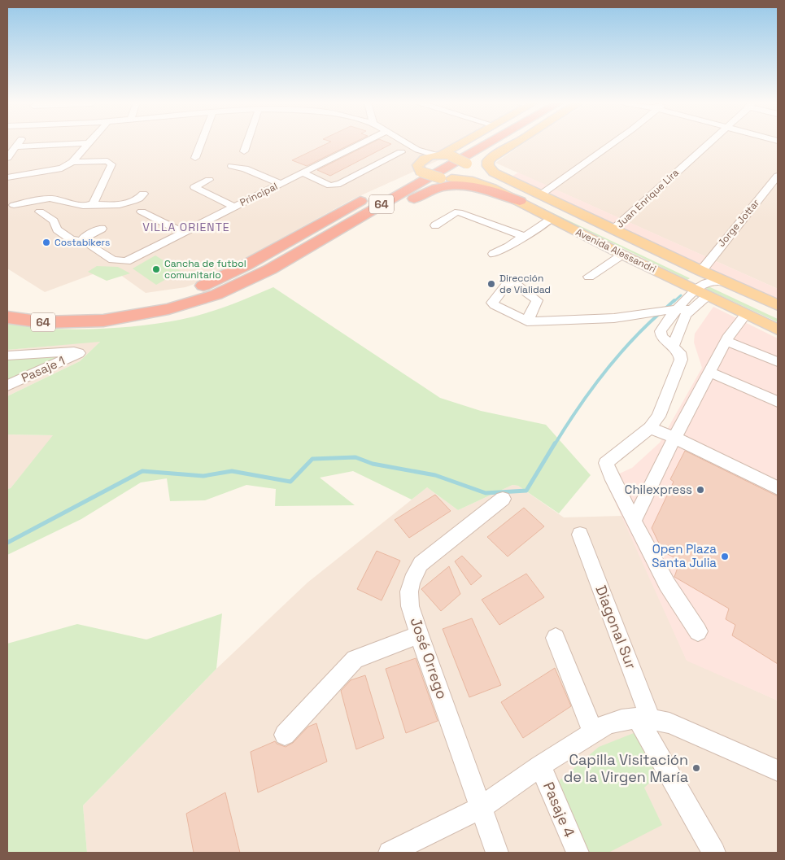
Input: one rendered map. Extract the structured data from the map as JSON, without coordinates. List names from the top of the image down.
{
  "streets": {
    "highway": ["64"],
    "main road": ["Avenida Alessandri"],
    "street": [
      "Principal",
      "Juan Enrique Lira",
      "Jorge Jottar",
      "Pasaje 1",
      "Diagonal Sur",
      "José Orrego",
      "Pasaje 4"
    ]
  },
  "crossings": [
    ["Juan Enrique Lira", "Avenida Alessandri"],
    ["Jorge Jottar", "Avenida Alessandri"]
  ],
  "districts": ["VILLA ORIENTE"],
  "places": [
    "Costabikers",
    "Cancha de futbol comunitario",
    "Dirección de Vialidad",
    "Chilexpress",
    "Open Plaza Santa Julia",
    "Capilla Visitación de la Virgen María"
  ]
}
